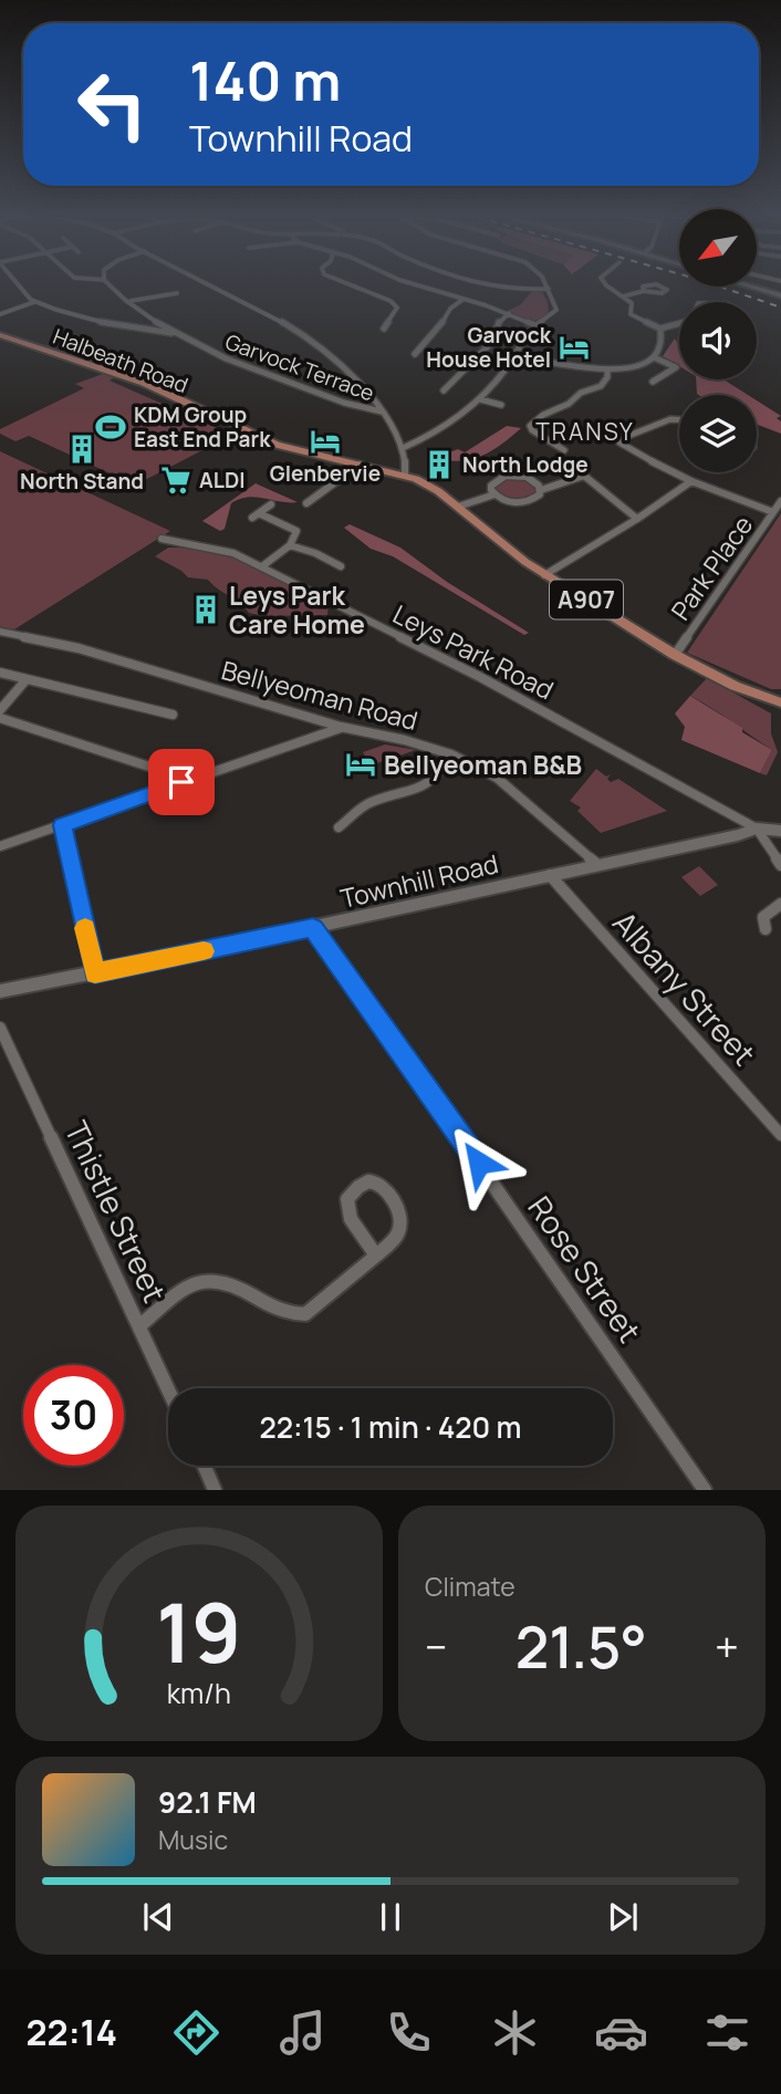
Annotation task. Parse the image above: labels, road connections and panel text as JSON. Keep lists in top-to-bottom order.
{
  "streets": {
    "main road": ["Halbeath Road", "A907"],
    "street": [
      "Garvock Terrace",
      "Park Place",
      "Leys Park Road",
      "Bellyeoman Road",
      "Townhill Road",
      "Albany Street",
      "Thistle Street",
      "Rose Street"
    ]
  },
  "crossings": [
    ["Halbeath Road", "A907"],
    ["Park Place", "A907"],
    ["Leys Park Road", "Townhill Road"],
    ["Bellyeoman Road", "Townhill Road"],
    ["Townhill Road", "Albany Street"],
    ["Townhill Road", "Rose Street"]
  ],
  "districts": ["TRANSY"],
  "places": {
    "hotel": ["Garvock House Hotel", "Glenbervie", "Bellyeoman B&B"],
    "sports": ["KDM Group East End Park"],
    "building": ["North Stand", "North Lodge", "Leys Park Care Home"],
    "supermarket": ["ALDI"]
  },
  "north": "bottom left",
  "page": {
    "turn": ["140 m", "Townhill Road"],
    "limit": "30",
    "trip": "22:15 · 1 min · 420 m",
    "tile": "Climate",
    "heat": ["−", "21.5°", "+"],
    "song": ["92.1 FM", "Music"],
    "tabs": "22:14",
    "gauge": ["19", "km/h"]
  }
}
